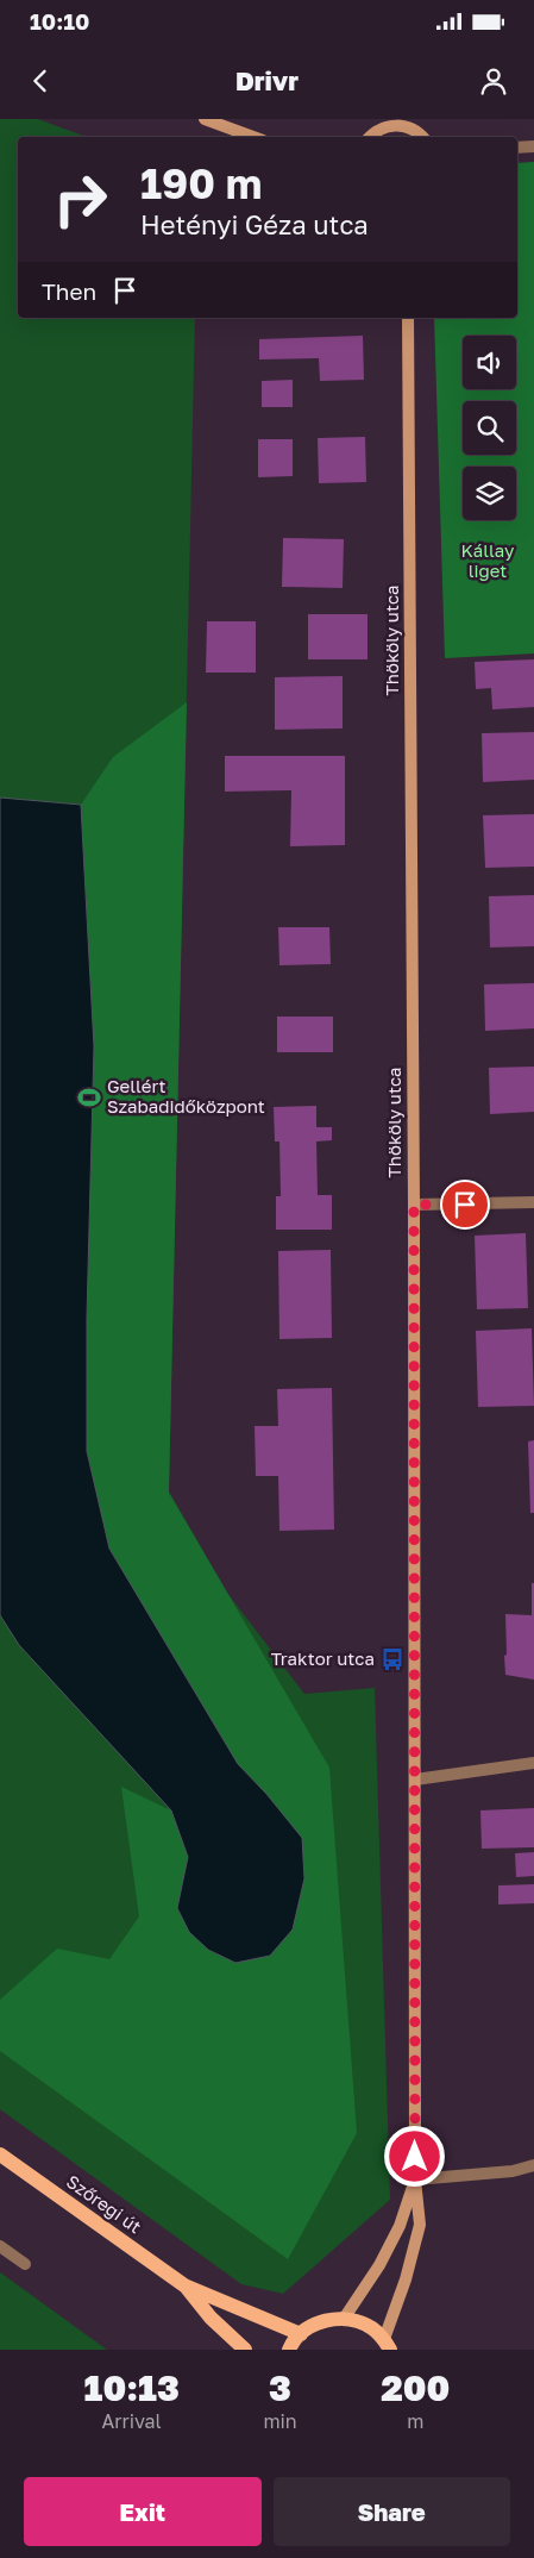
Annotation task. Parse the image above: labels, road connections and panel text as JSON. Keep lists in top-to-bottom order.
{
  "streets": {
    "main road": ["Szőregi út"],
    "street": ["Thököly utca"]
  },
  "parks": ["Kállay liget"],
  "places": {
    "sports": ["Gellért Szabadidőközpont"],
    "bus stop": ["Traktor utca"]
  },
  "page": {
    "status": "10:10",
    "header": "Drivr",
    "turn": ["190 m", "Hetényi Géza utca"],
    "then": "Then",
    "eta": [
      "10:13",
      "Arrival",
      "3",
      "min",
      "200",
      "m"
    ],
    "buttons": ["Exit", "Share"]
  }
}
